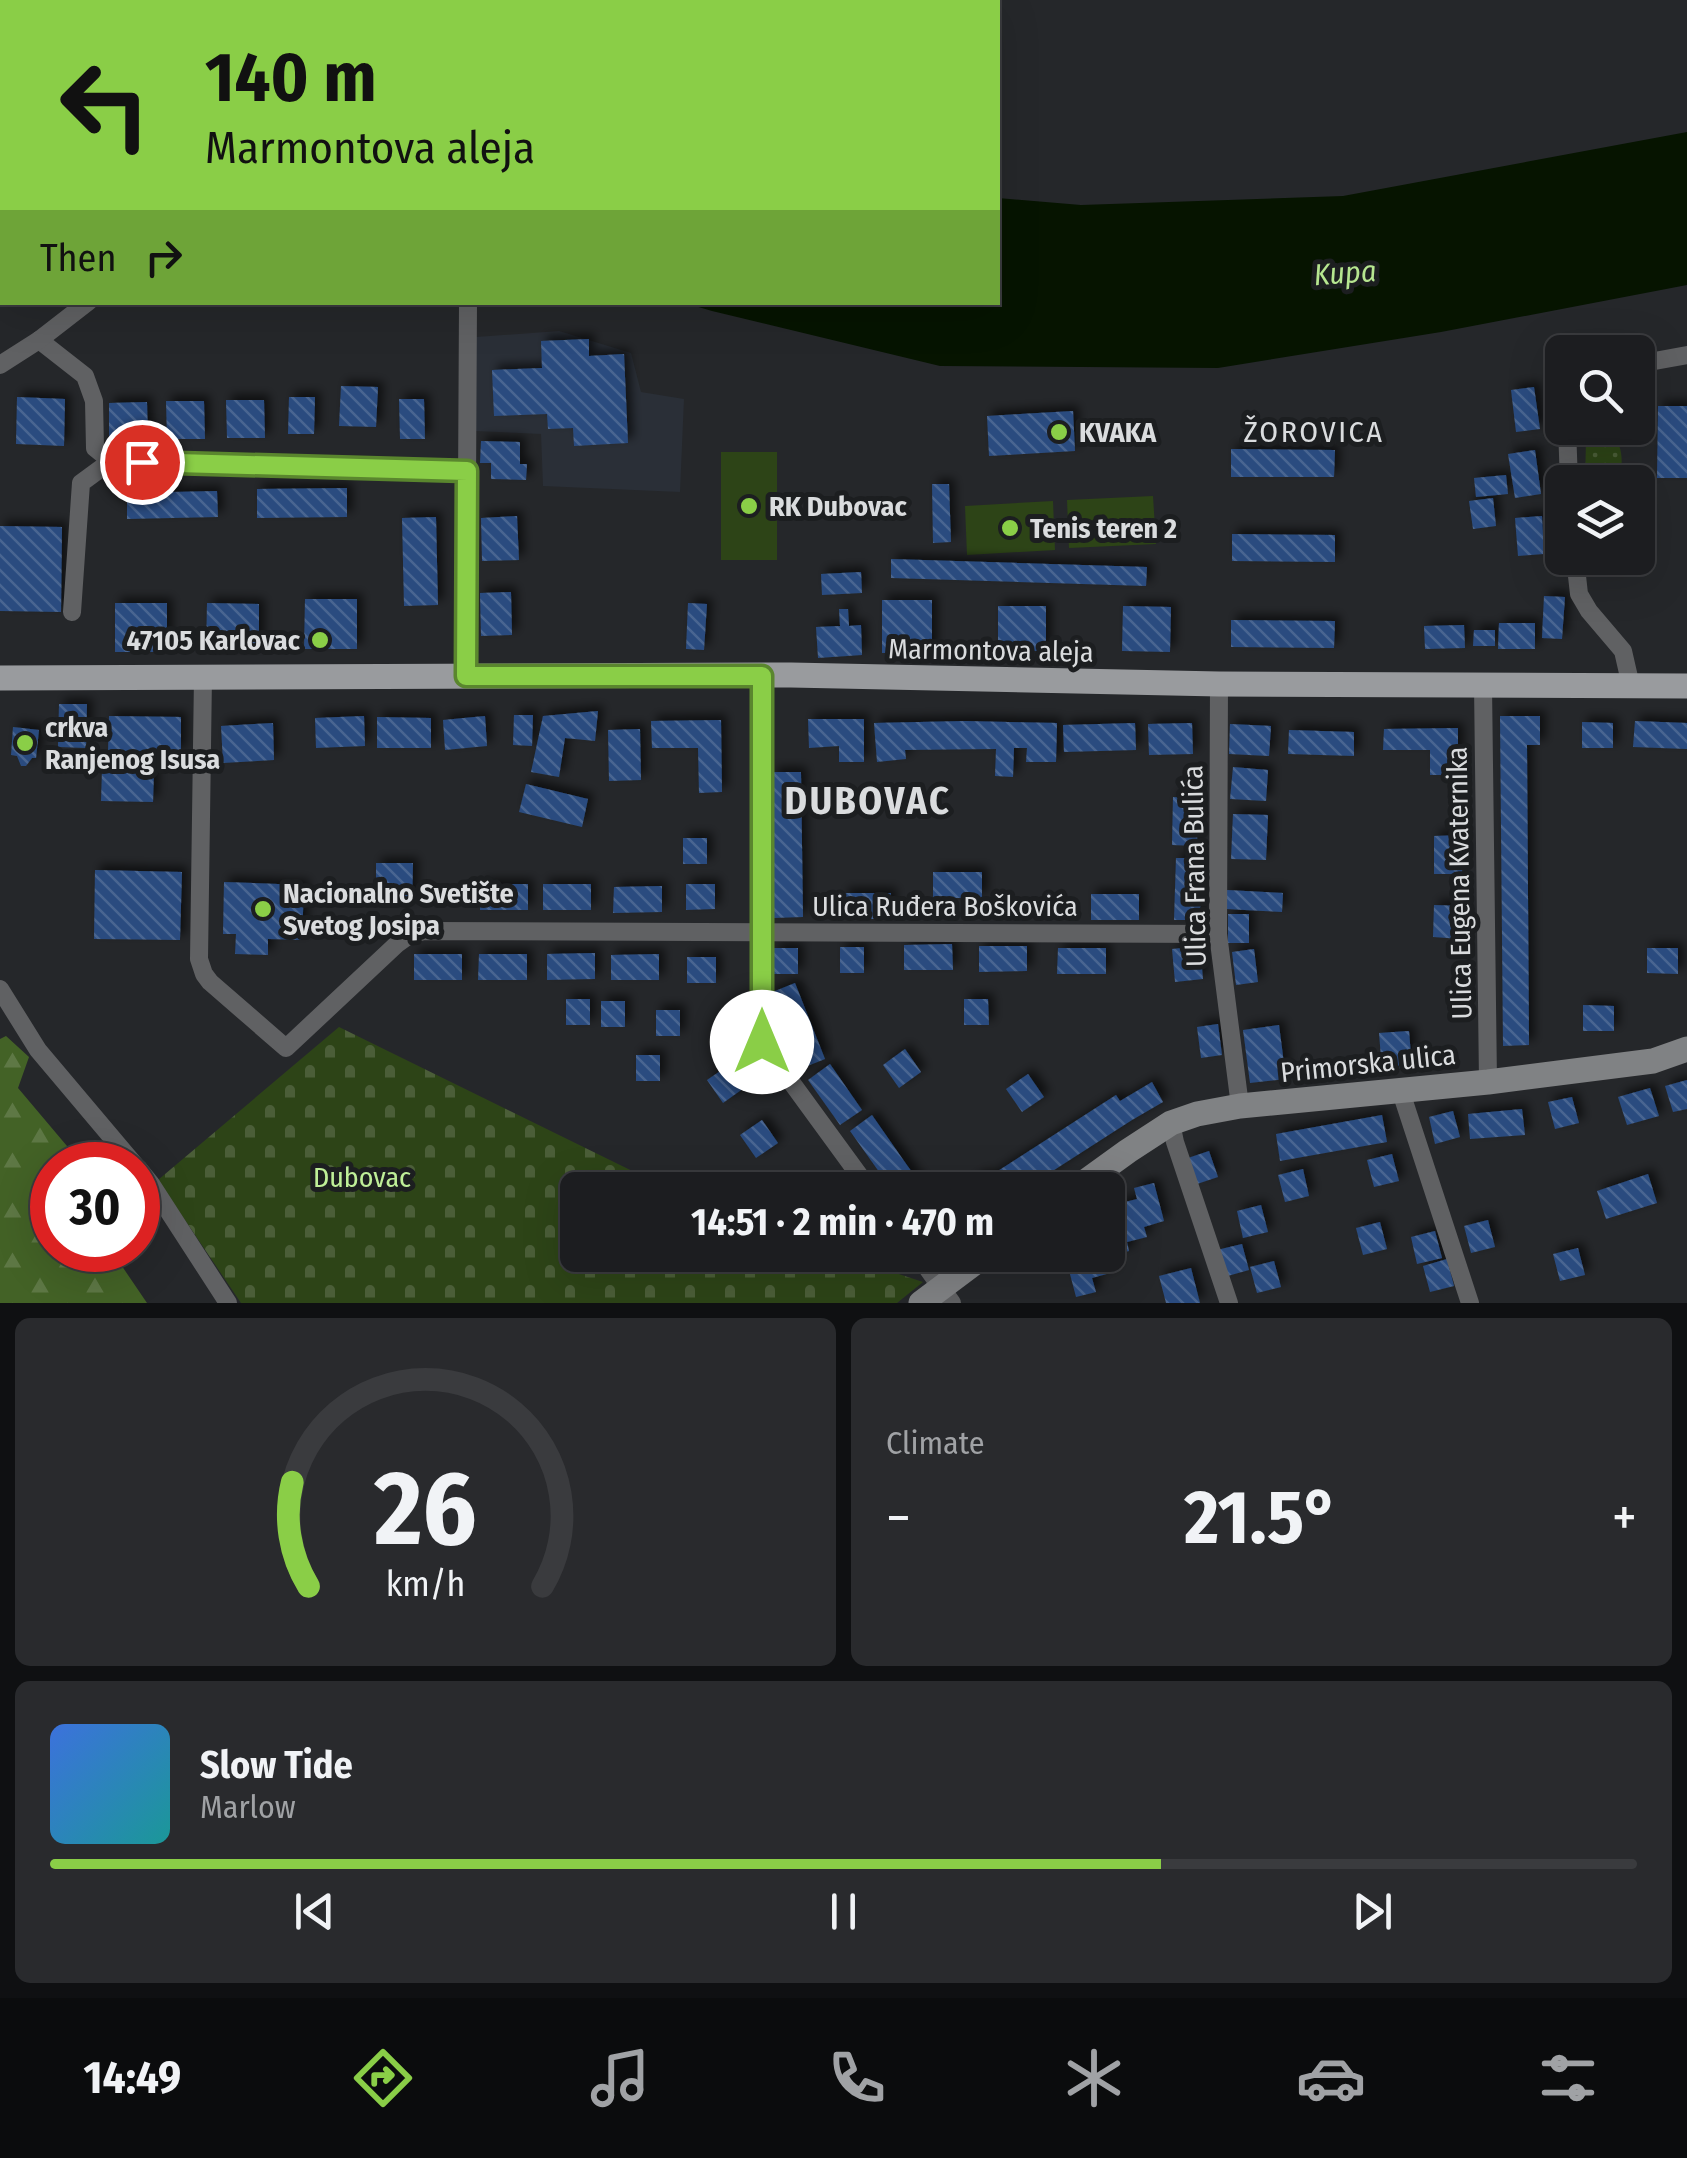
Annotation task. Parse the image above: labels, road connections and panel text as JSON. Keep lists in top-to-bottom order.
{
  "streets": {
    "main road": ["Marmontova aleja", "Primorska ulica"],
    "street": ["Ulica Frana Bulića", "Ulica Eugena Kvaternika", "Ulica Ruđera Boškovića"]
  },
  "crossings": [
    ["Marmontova aleja", "Ulica Frana Bulića"],
    ["Marmontova aleja", "Ulica Eugena Kvaternika"],
    ["Marmontova aleja", "Ulica Ruđera Boškovića"],
    ["Ulica Frana Bulića", "Ulica Ruđera Boškovića"],
    ["Ulica Frana Bulića", "Primorska ulica"],
    ["Ulica Eugena Kvaternika", "Primorska ulica"]
  ],
  "districts": ["ŽOROVICA", "DUBOVAC"],
  "water": ["Kupa"],
  "parks": ["Dubovac"],
  "places": [
    "KVAKA",
    "RK Dubovac",
    "Tenis teren 2",
    "47105 Karlovac",
    "crkva Ranjenog Isusa",
    "Nacionalno Svetište Svetog Josipa"
  ],
  "page": {
    "turn": ["140 m", "Marmontova aleja"],
    "then": "Then",
    "limit": "30",
    "trip": "14:51 · 2 min · 470 m",
    "tile": "Climate",
    "heat": ["−", "21.5°", "+"],
    "song": ["Slow Tide", "Marlow"],
    "tabs": "14:49",
    "gauge": ["26", "km/h"]
  }
}
